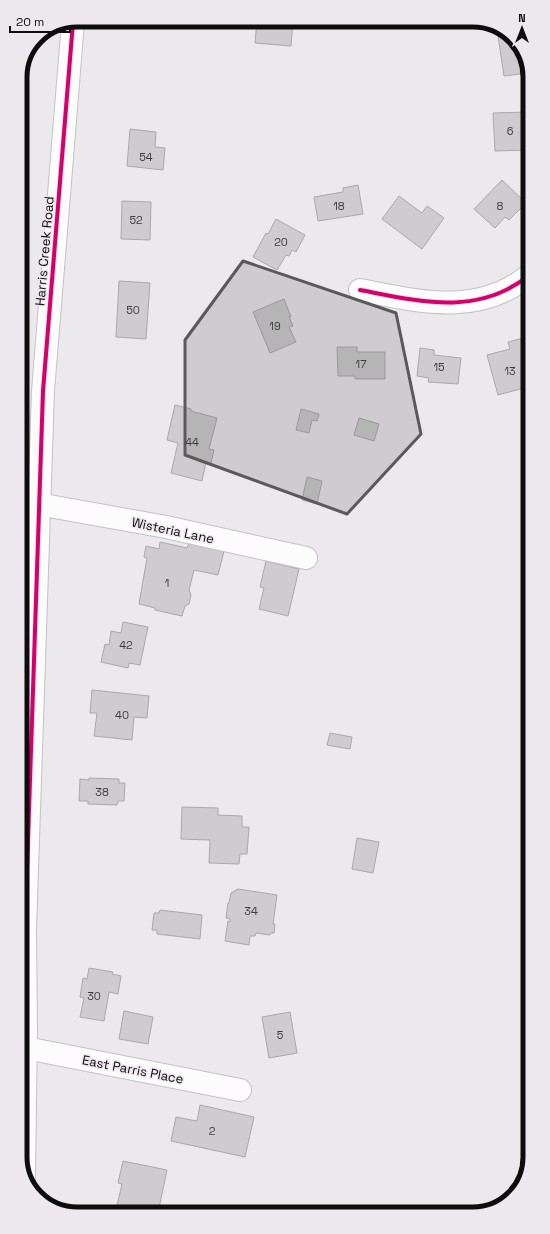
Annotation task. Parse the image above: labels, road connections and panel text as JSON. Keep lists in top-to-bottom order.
{
  "streets": {
    "street": ["Harris Creek Road", "Wisteria Lane", "East Parris Place"]
  },
  "crossings": [
    ["Harris Creek Road", "Wisteria Lane"]
  ],
  "house_numbers": [
    "6",
    "54",
    "18",
    "8",
    "52",
    "20",
    "50",
    "19",
    "17",
    "15",
    "13",
    "44",
    "1",
    "42",
    "40",
    "38",
    "34",
    "30",
    "5",
    "2"
  ],
  "scale_bar": "20 m",
  "north": "top"
}
